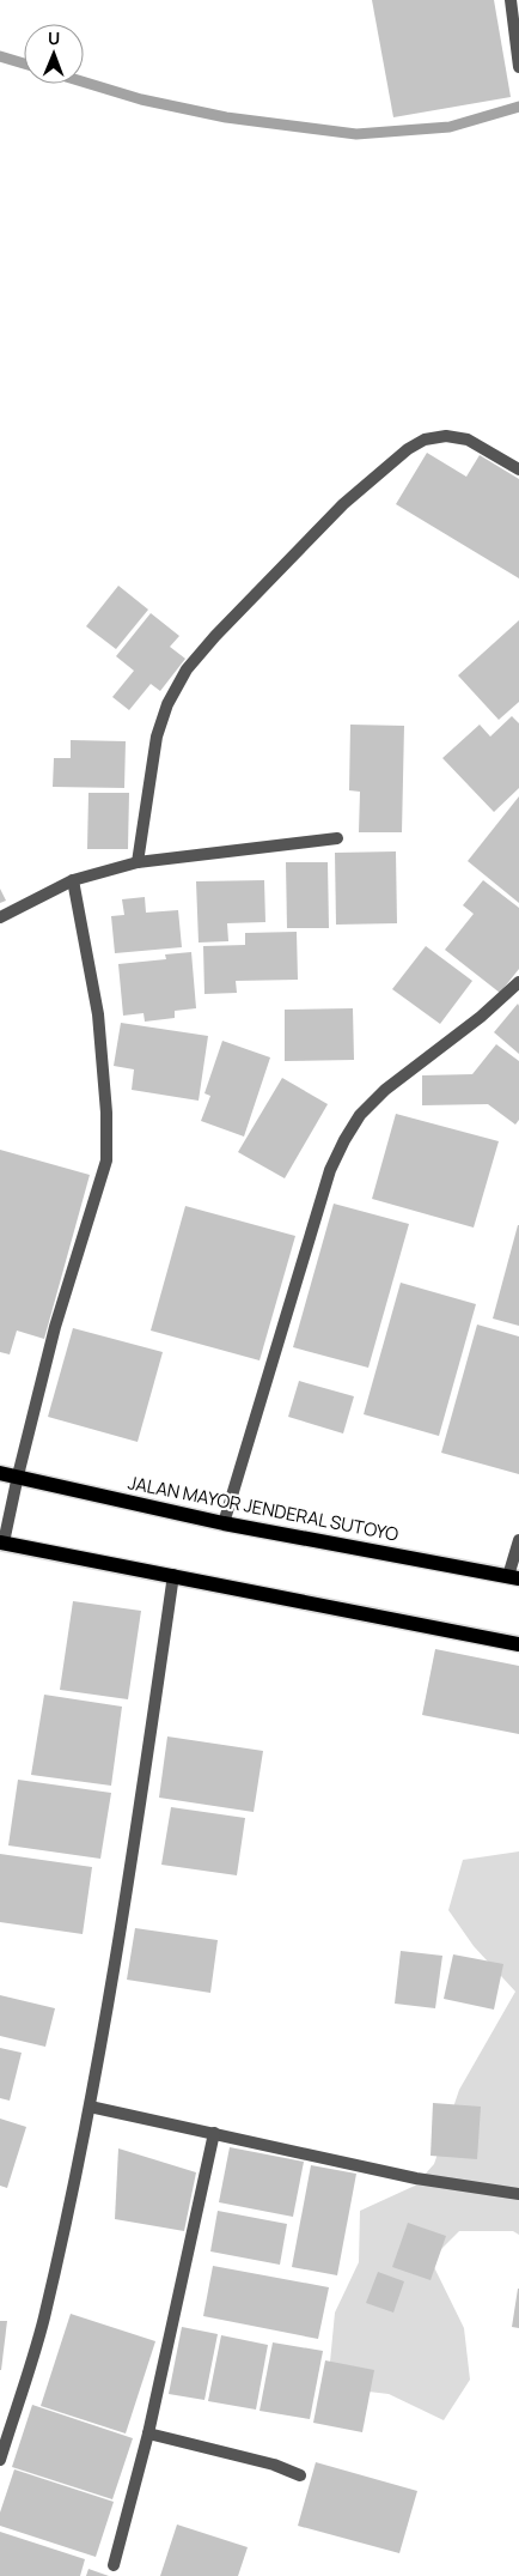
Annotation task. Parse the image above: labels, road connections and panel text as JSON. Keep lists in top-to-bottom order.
{
  "streets": {
    "main road": ["JALAN MAYOR JENDERAL SUTOYO"]
  },
  "north": "top"
}
